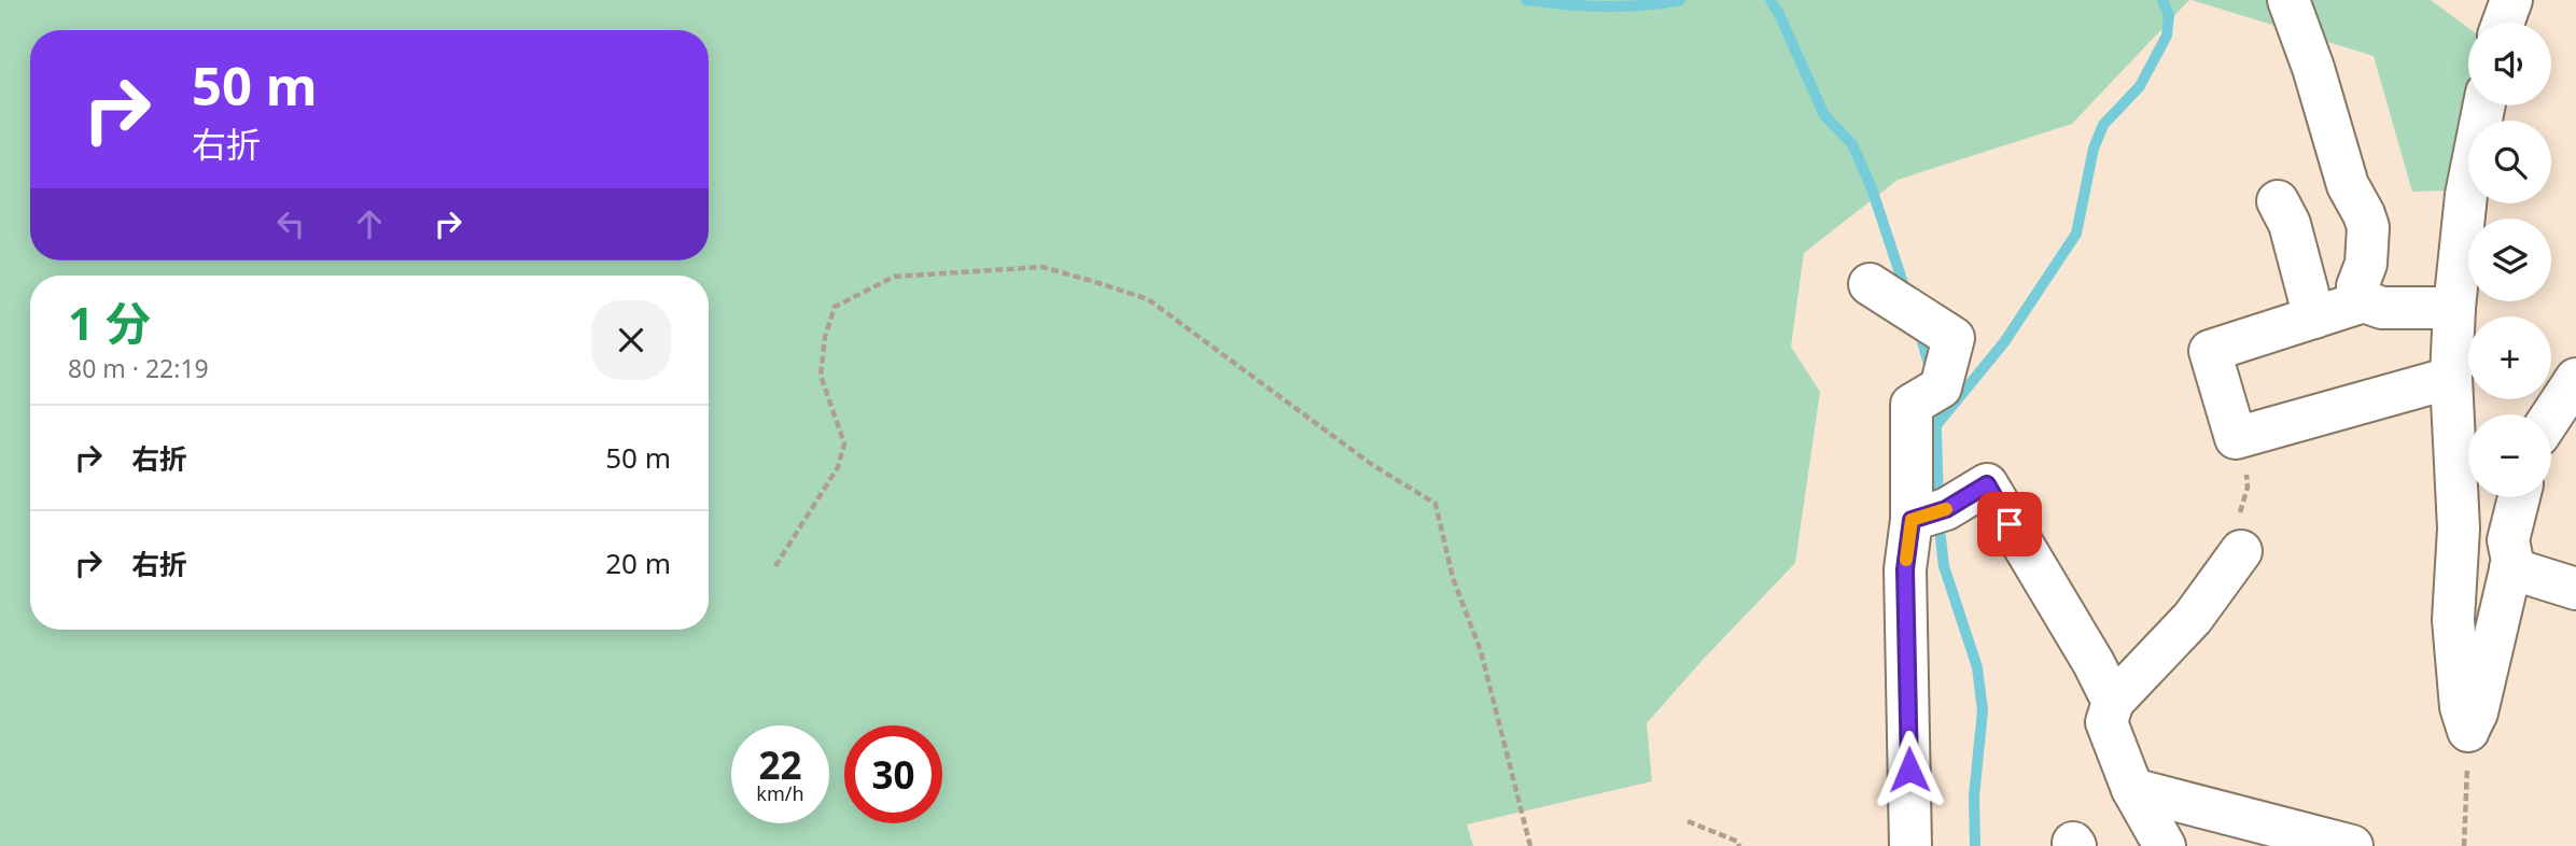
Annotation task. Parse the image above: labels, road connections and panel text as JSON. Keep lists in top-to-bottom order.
{
  "page": {
    "map_buttons": ["+", "−"],
    "turn": ["50 m", "右折"],
    "heading": ["1 分", "80 m · 22:19"],
    "list": [
      {
        "name": "右折",
        "value": "50 m"
      },
      {
        "name": "右折",
        "value": "20 m"
      }
    ],
    "speed": "22 km/h",
    "limit": "30"
  }
}
